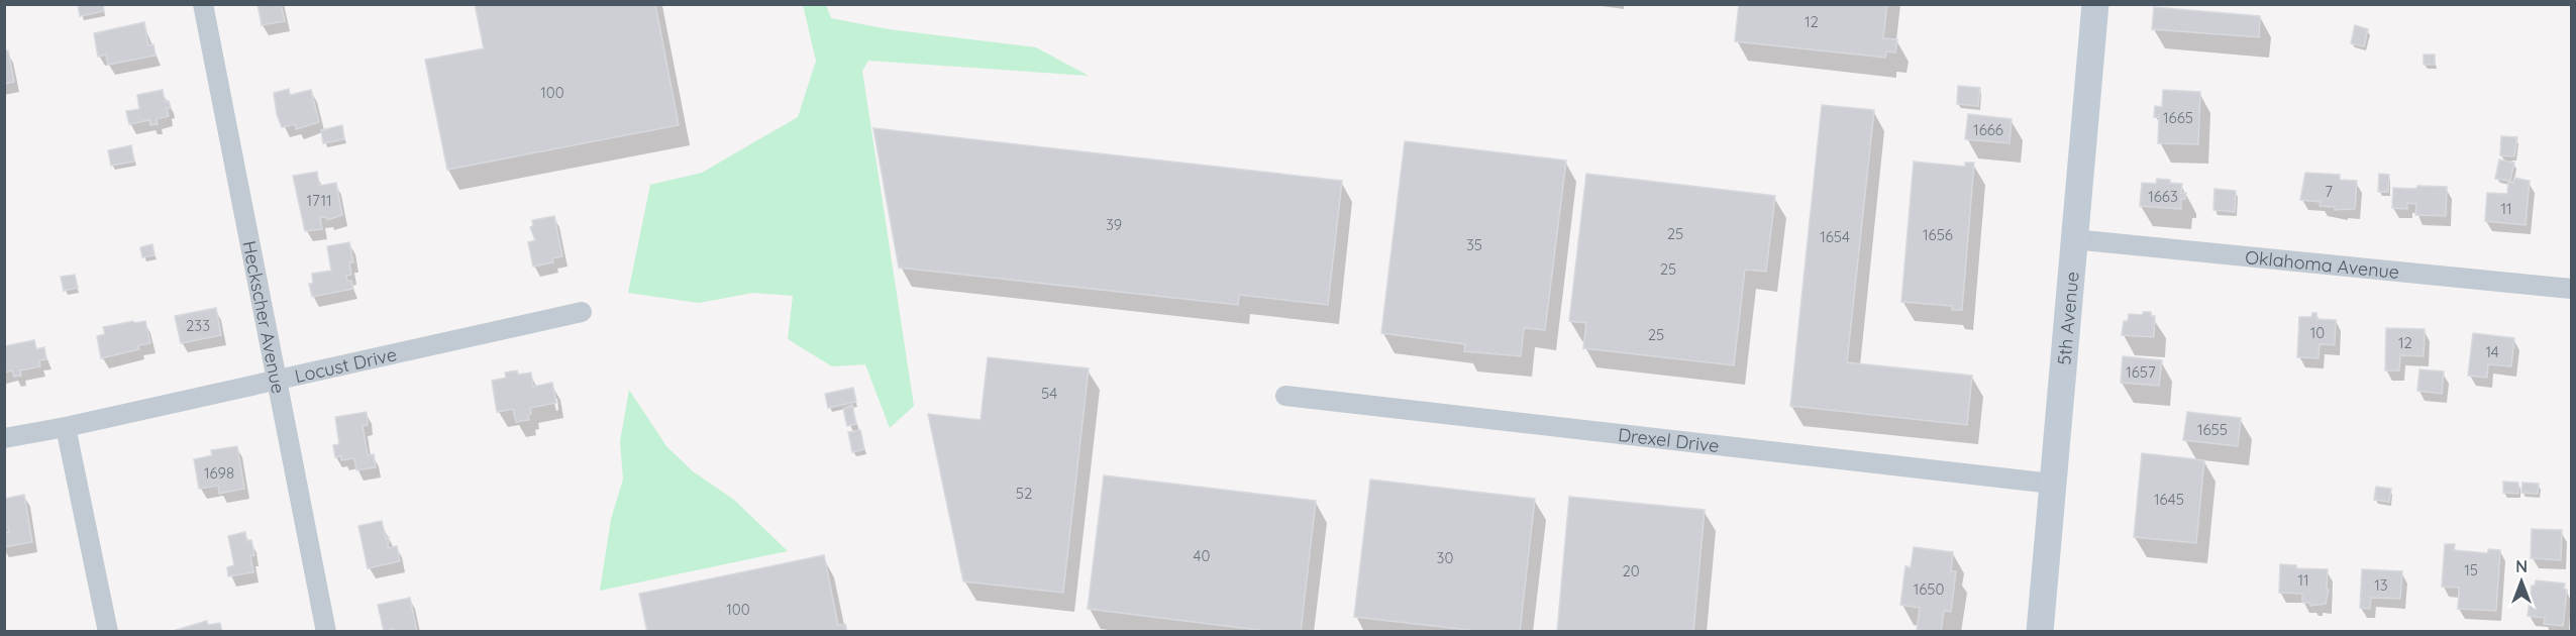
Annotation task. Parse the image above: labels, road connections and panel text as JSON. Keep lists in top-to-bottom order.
{
  "streets": {
    "main road": ["5th Avenue"],
    "street": [
      "Oklahoma Avenue",
      "Heckscher Avenue",
      "Locust Drive",
      "Drexel Drive"
    ]
  },
  "crossings": [
    ["Oklahoma Avenue", "5th Avenue"],
    ["Heckscher Avenue", "Locust Drive"],
    ["5th Avenue", "Drexel Drive"]
  ],
  "house_numbers": [
    "12",
    "100",
    "1665",
    "1666",
    "7",
    "1663",
    "1711",
    "11",
    "39",
    "25",
    "1656",
    "1654",
    "35",
    "25",
    "233",
    "10",
    "25",
    "12",
    "14",
    "1657",
    "54",
    "1655",
    "1698",
    "52",
    "1645",
    "40",
    "30",
    "15",
    "20",
    "11",
    "13",
    "1650",
    "100"
  ],
  "north": "top"
}
